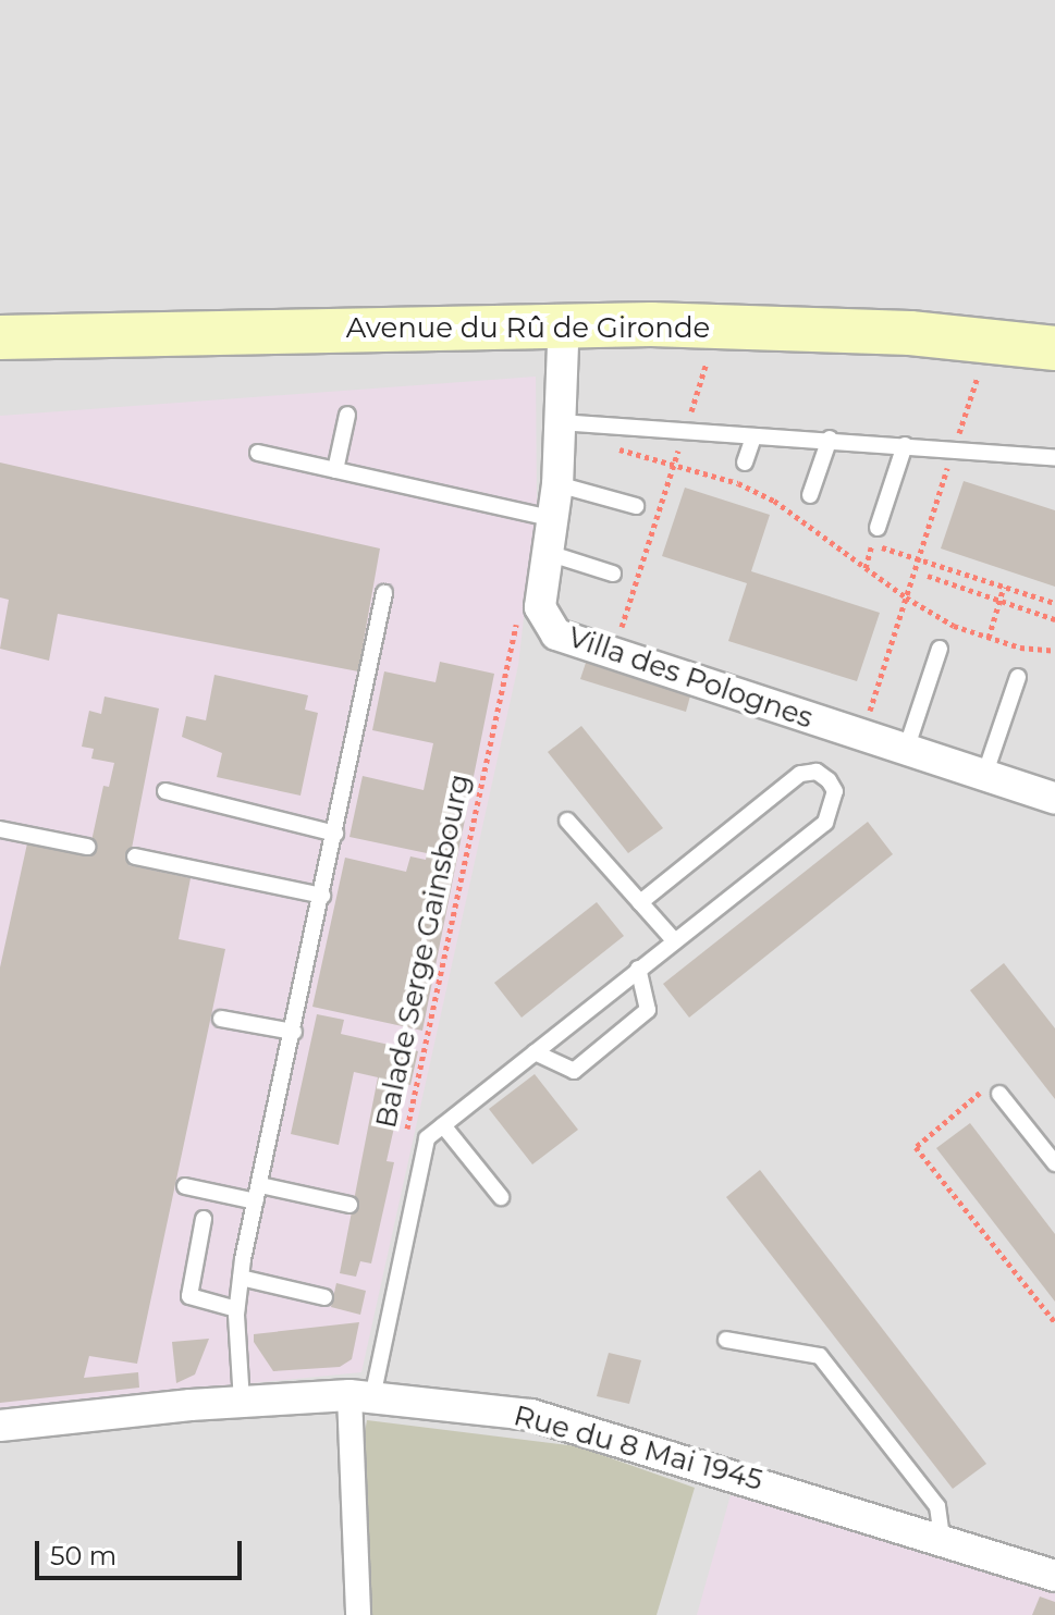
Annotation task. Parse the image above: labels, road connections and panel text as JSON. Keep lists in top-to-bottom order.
{
  "streets": {
    "main road": ["Avenue du Rû de Gironde"],
    "street": ["Villa des Polognes", "Rue du 8 Mai 1945"],
    "path": ["Balade Serge Gainsbourg"]
  },
  "crossings": [
    ["Avenue du Rû de Gironde", "Villa des Polognes"]
  ],
  "scale_bar": "50 m"
}
